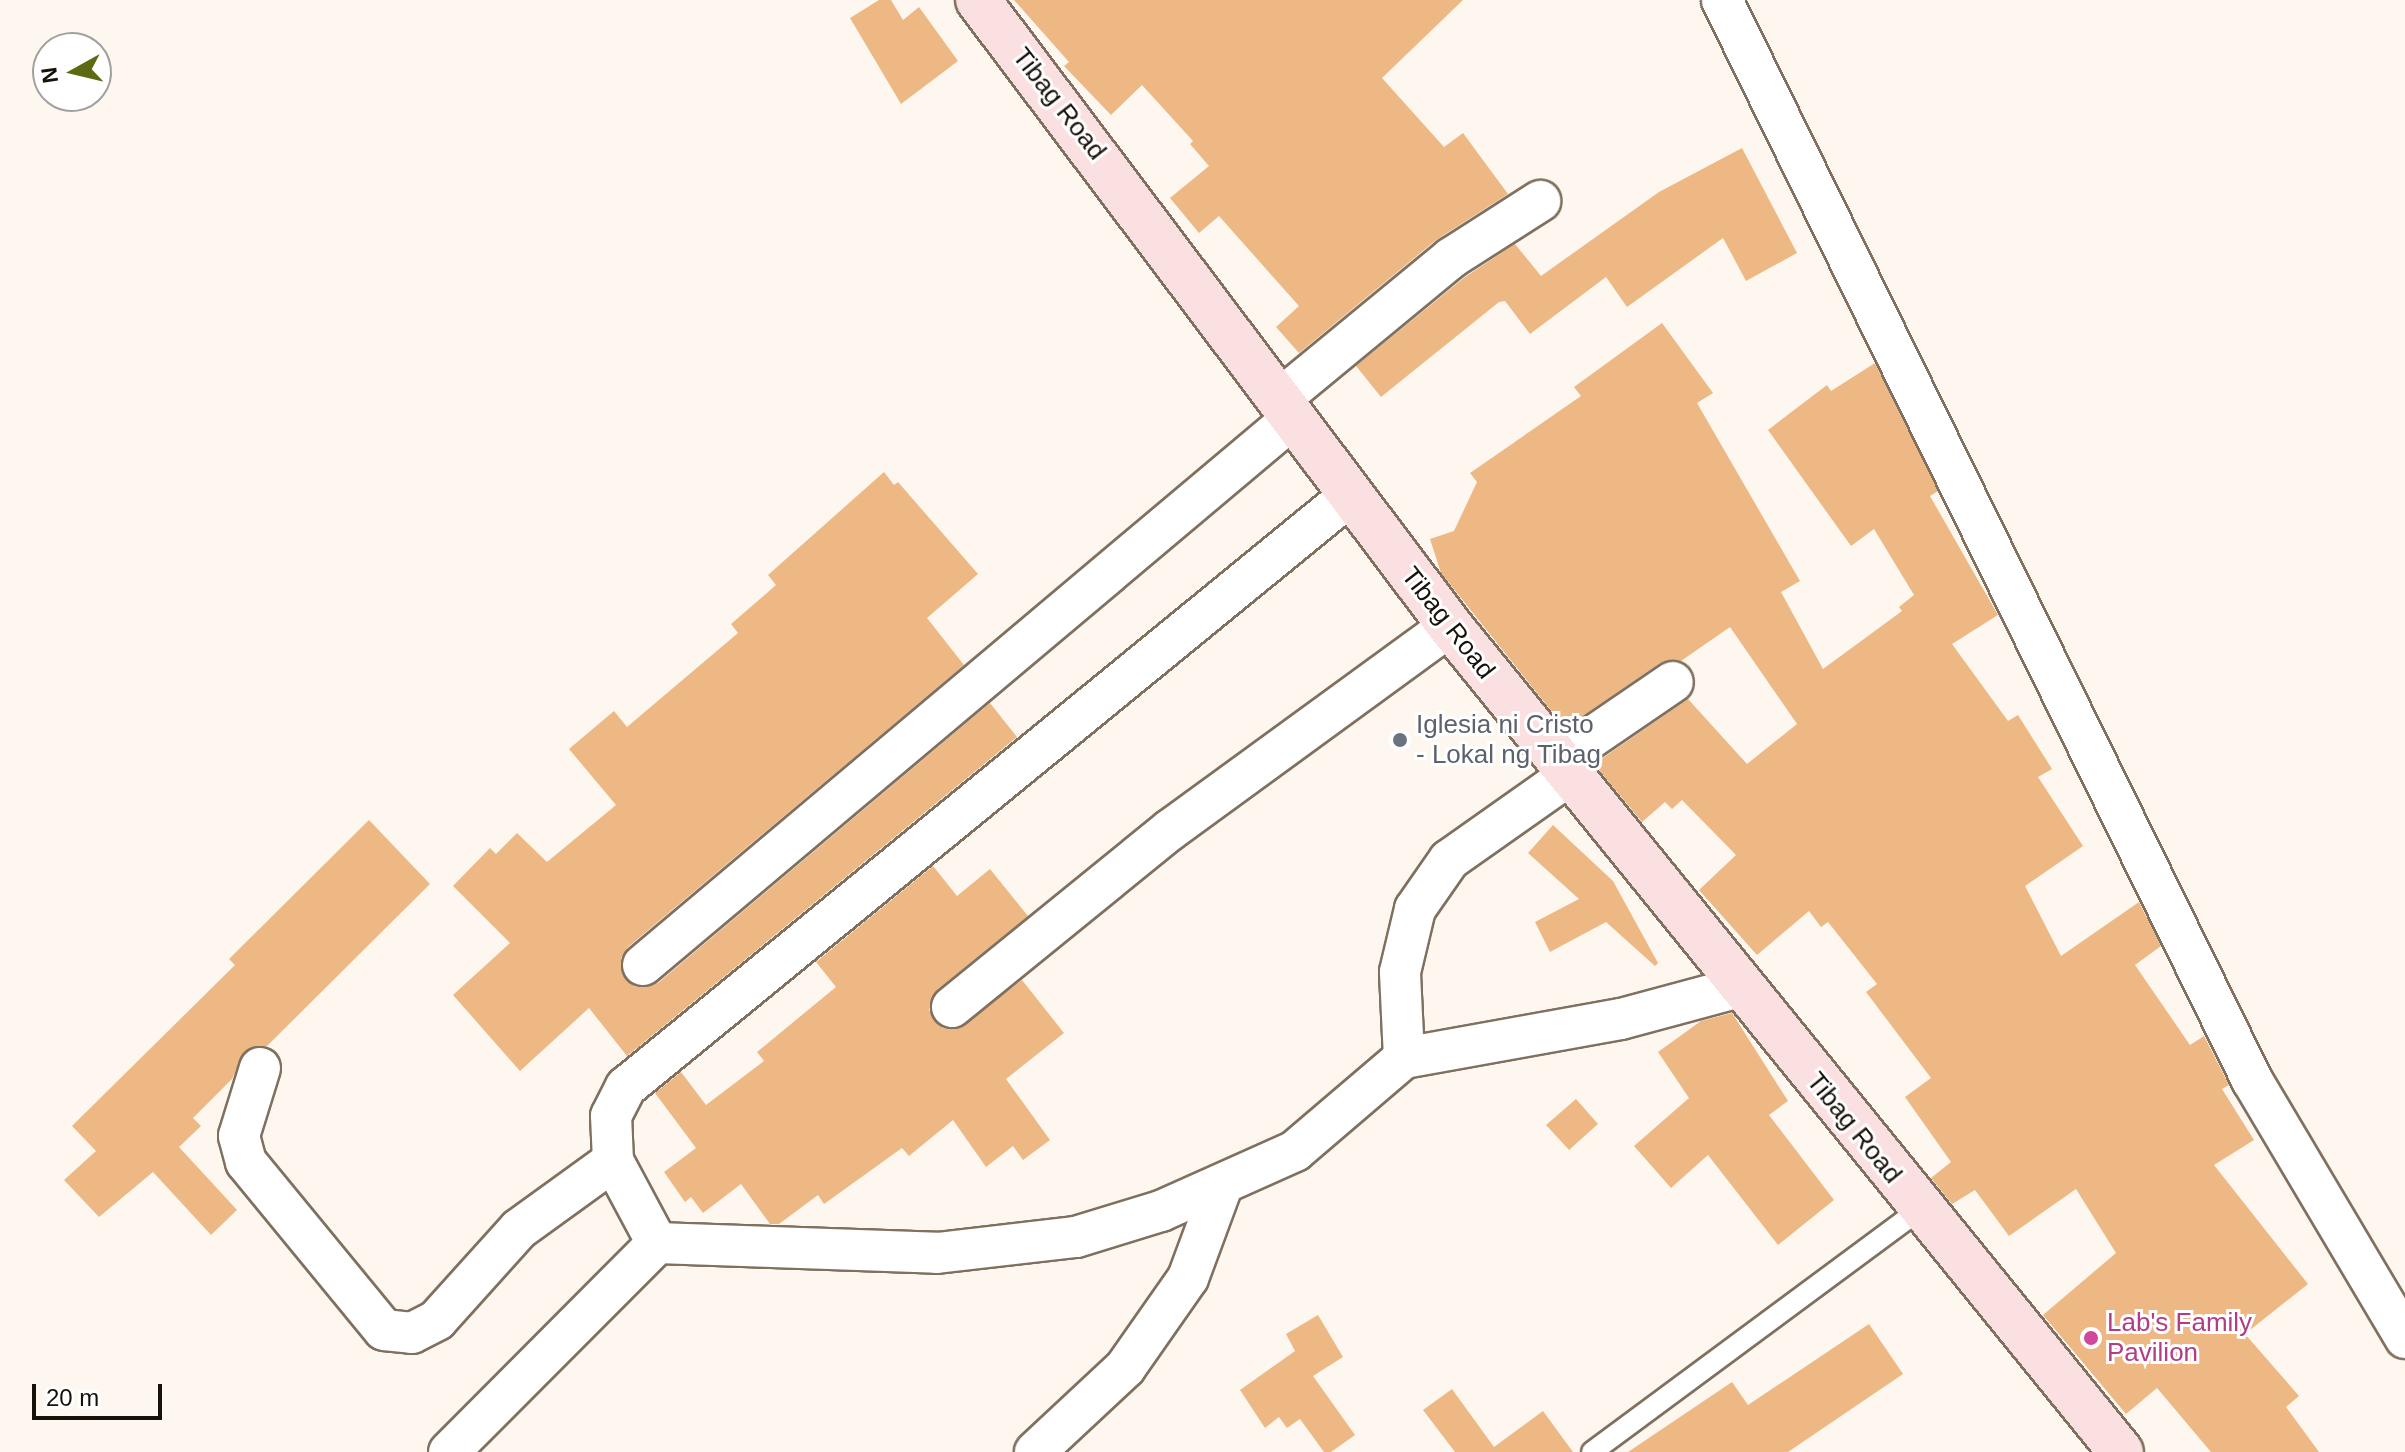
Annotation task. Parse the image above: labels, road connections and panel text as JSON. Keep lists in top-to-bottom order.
{
  "streets": {
    "street": ["Tibag Road"]
  },
  "places": ["Iglesia ni Cristo - Lokal ng Tibag", "Lab's Family Pavilion"],
  "scale_bar": "20 m",
  "north": "left"
}
